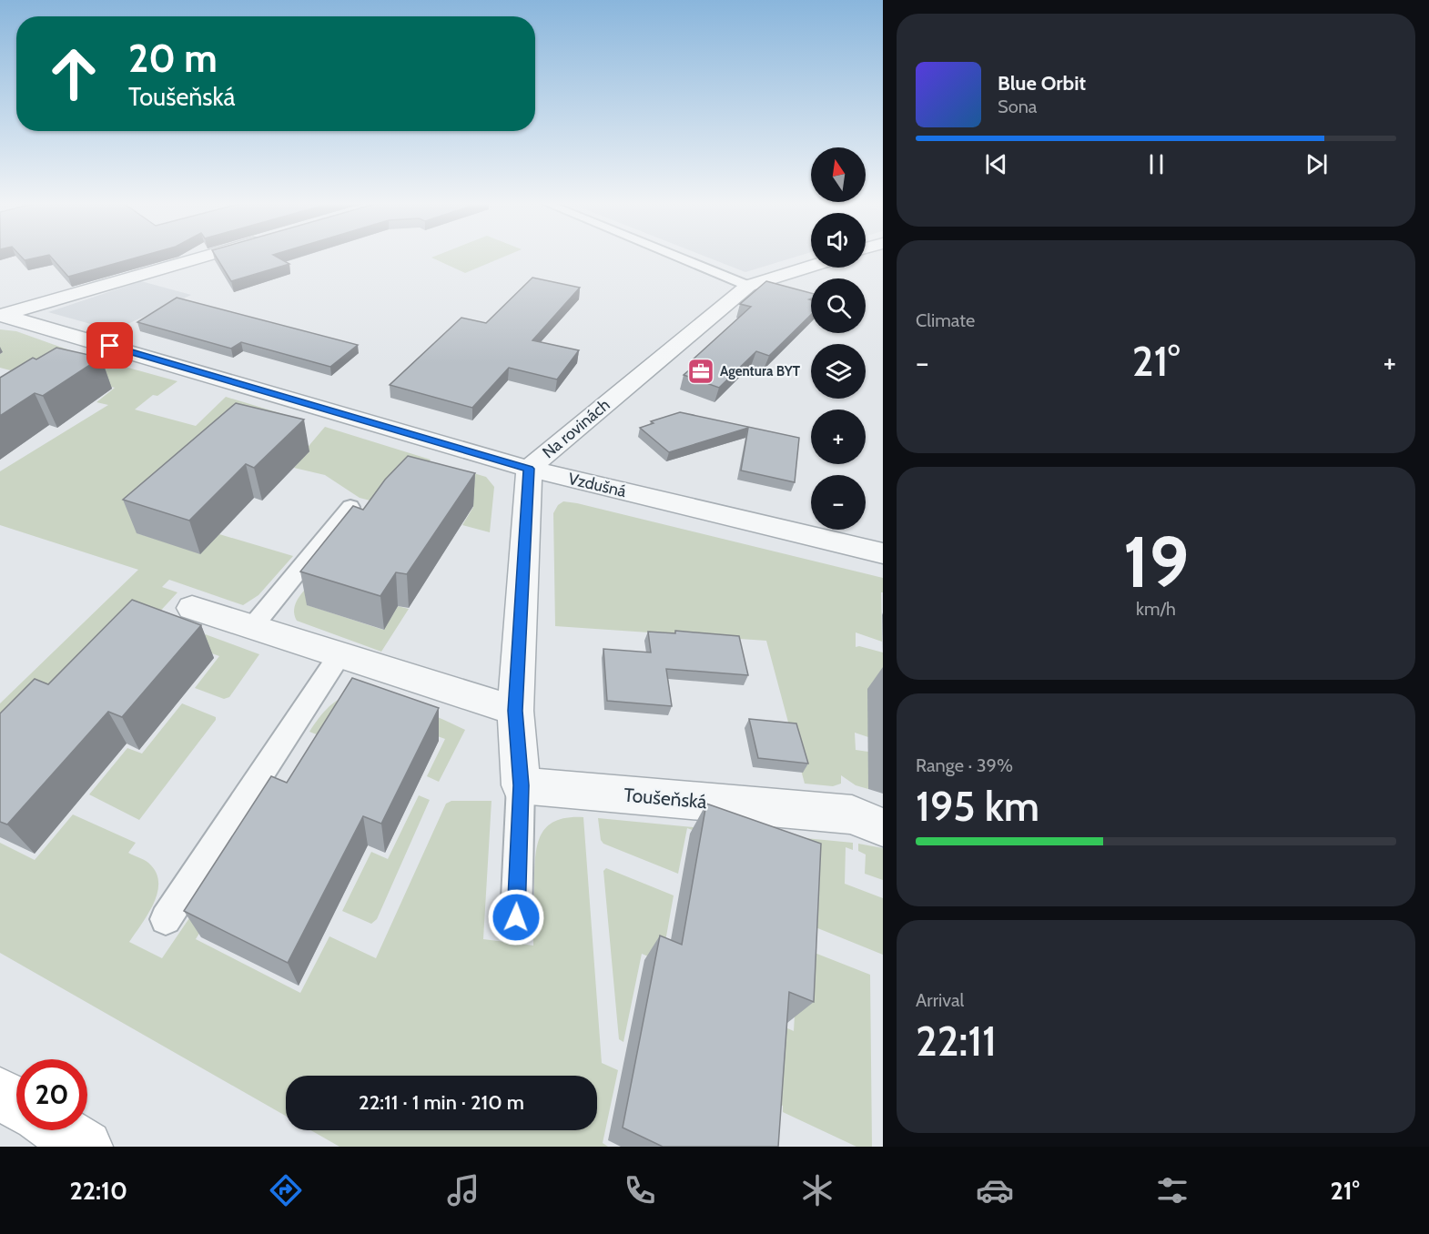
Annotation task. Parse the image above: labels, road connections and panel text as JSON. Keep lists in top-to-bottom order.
{
  "streets": {
    "street": ["Na rovinách", "Vzdušná", "Toušeňská"]
  },
  "crossings": [
    ["Na rovinách", "Vzdušná"]
  ],
  "places": {
    "office": ["Agentura BYT"]
  },
  "north": "top",
  "page": {
    "turn": ["20 m", "Toušeňská"],
    "song": ["Blue Orbit", "Sona"],
    "map_buttons": ["+", "−"],
    "tile": [
      "Climate",
      ["19", "km/h"],
      ["Range · 39%", "195 km"],
      ["Arrival", "22:11"]
    ],
    "heat": ["−", "21°", "+"],
    "limit": "20",
    "trip": "22:11 · 1 min · 210 m",
    "tabs": ["22:10", "21°"]
  }
}
